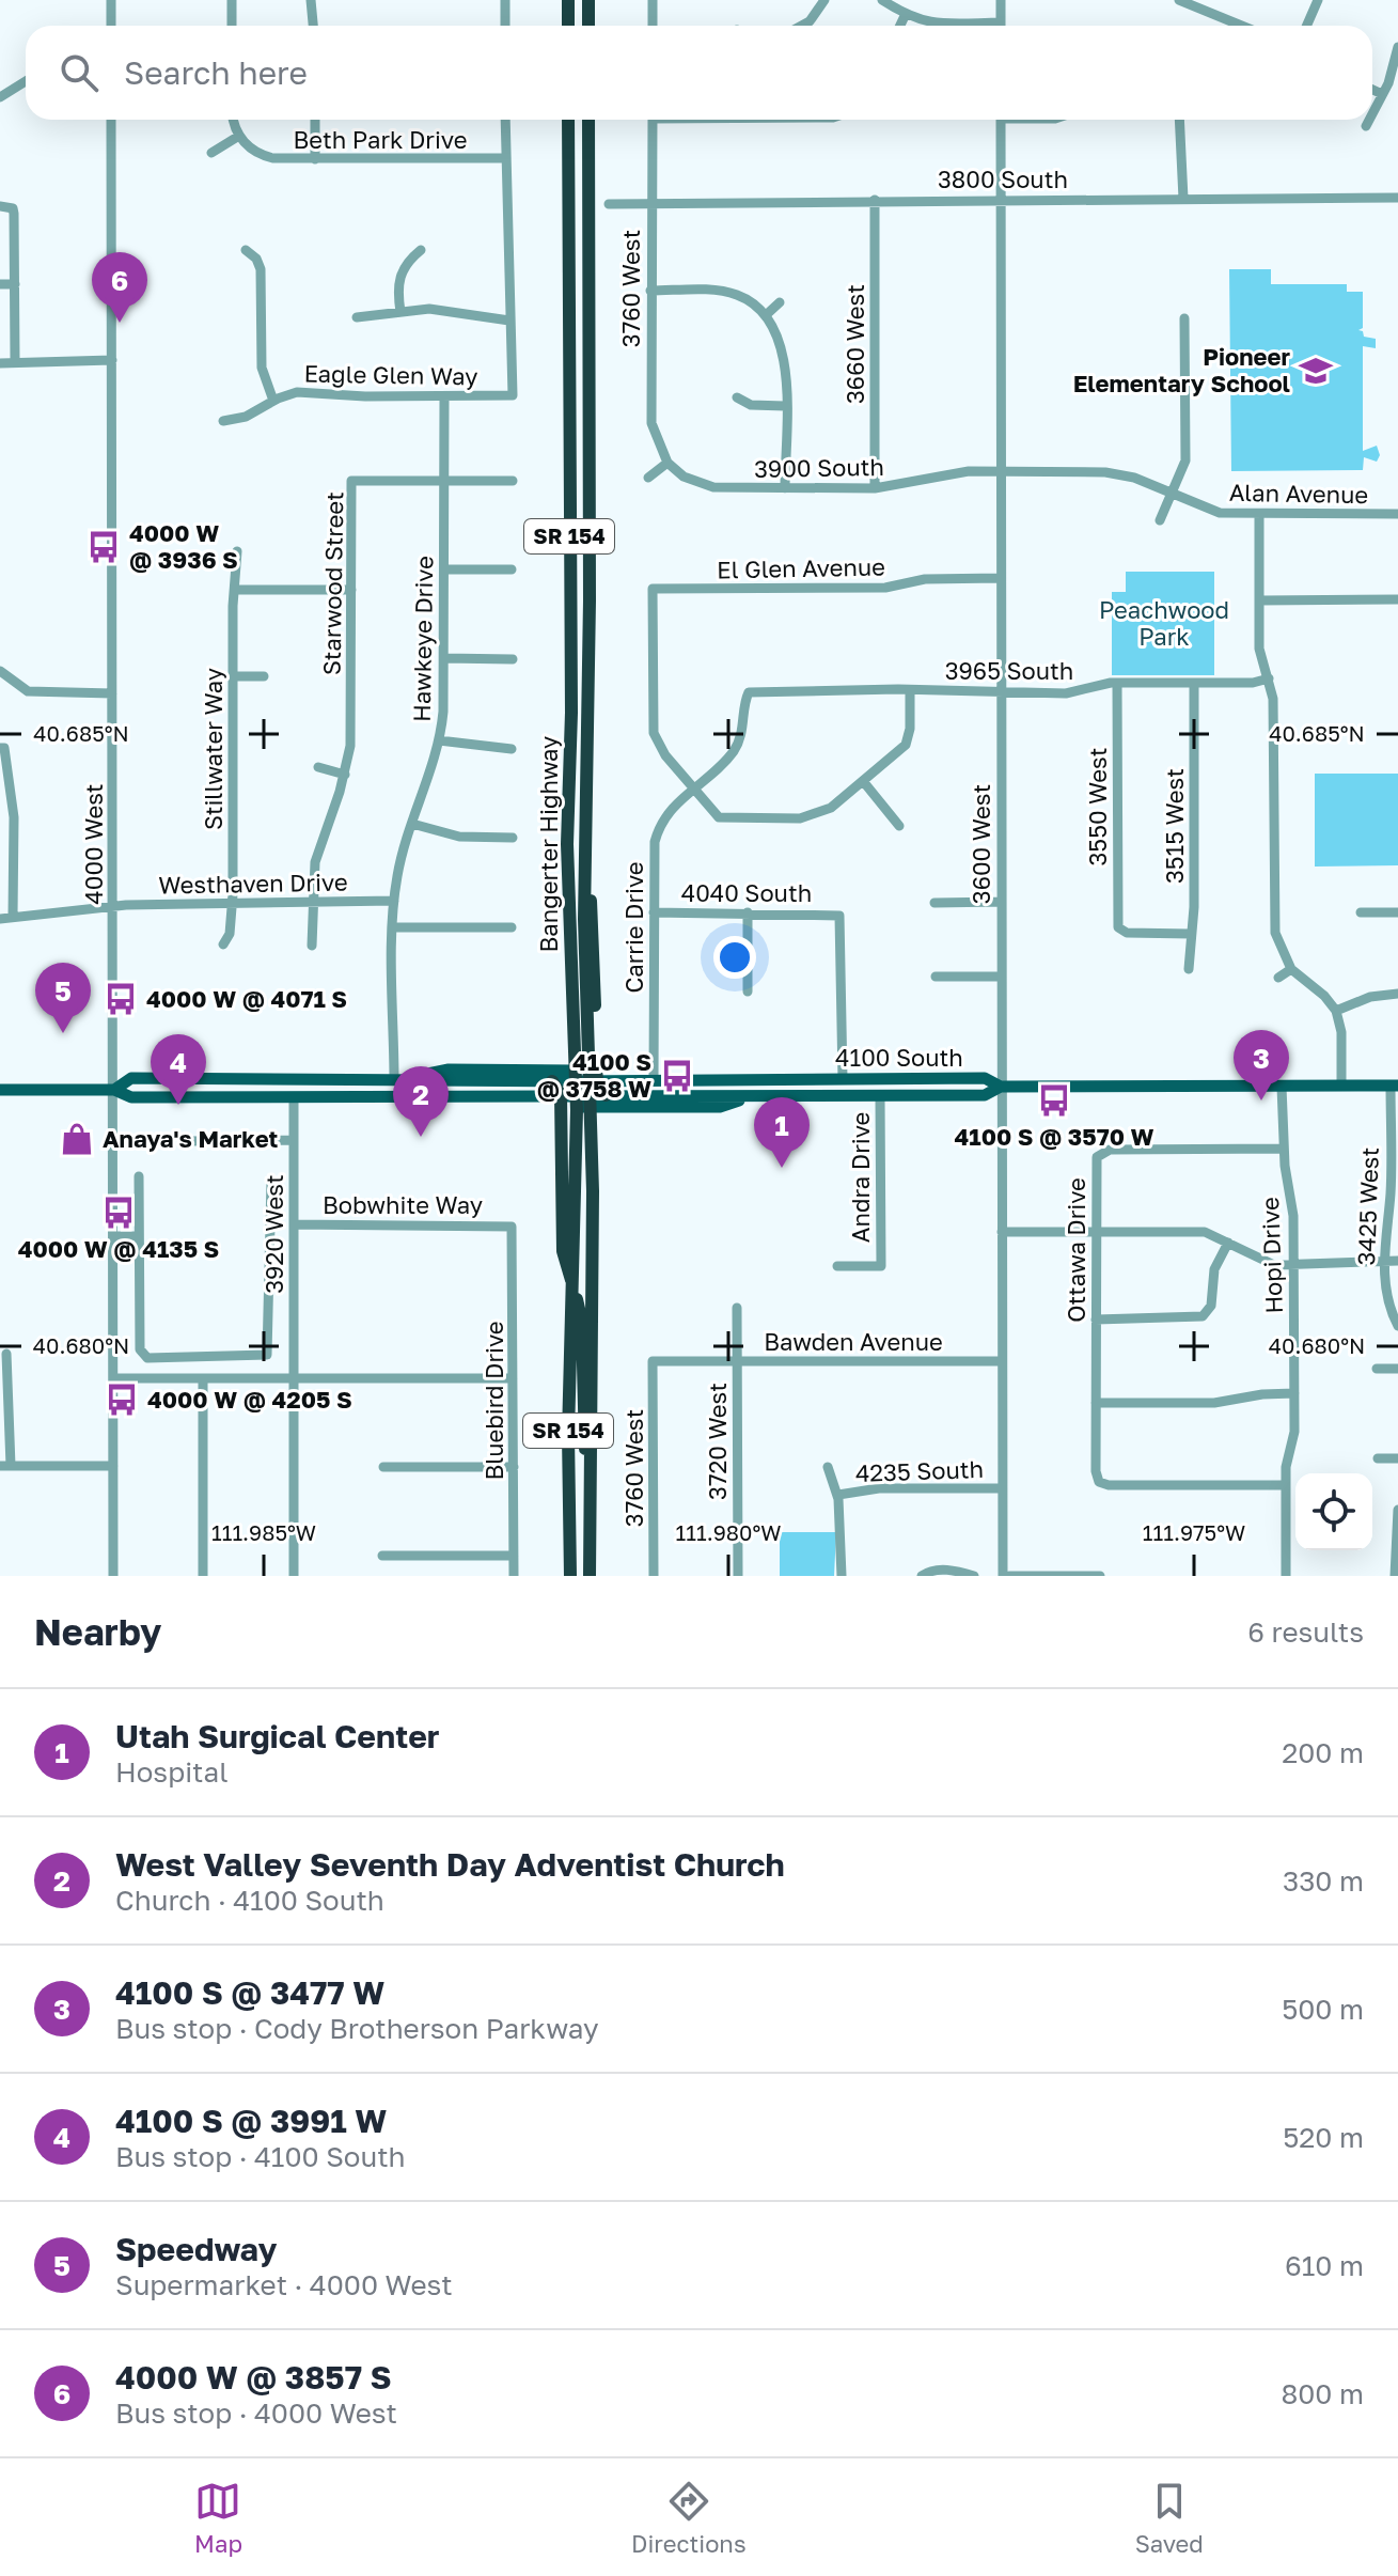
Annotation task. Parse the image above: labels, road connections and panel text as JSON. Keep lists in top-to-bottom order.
{
  "streets": {
    "highway": ["SR 154", "Bangerter Highway"],
    "main road": ["4100 South"],
    "street": [
      "Beth Park Drive",
      "3800 South",
      "3760 West",
      "3660 West",
      "Eagle Glen Way",
      "3900 South",
      "Alan Avenue",
      "El Glen Avenue",
      "Starwood Street",
      "Hawkeye Drive",
      "3965 South",
      "Stillwater Way",
      "3550 West",
      "3515 West",
      "4000 West",
      "3600 West",
      "Westhaven Drive",
      "4040 South",
      "Carrie Drive",
      "Andra Drive",
      "Bobwhite Way",
      "3425 West",
      "3920 West",
      "Ottawa Drive",
      "Hopi Drive",
      "Bawden Avenue",
      "Bluebird Drive",
      "3720 West",
      "4235 South"
    ]
  },
  "crossings": [
    ["3800 South", "3760 West"],
    ["3800 South", "3660 West"],
    ["3800 South", "3600 West"],
    ["3760 West", "3900 South"],
    ["3760 West", "Bawden Avenue"],
    ["3660 West", "3900 South"],
    ["Eagle Glen Way", "Hawkeye Drive"],
    ["3900 South", "Alan Avenue"],
    ["3900 South", "3600 West"],
    ["Alan Avenue", "3600 West"],
    ["El Glen Avenue", "3600 West"],
    ["El Glen Avenue", "Carrie Drive"],
    ["Starwood Street", "Hawkeye Drive"],
    ["Starwood Street", "Westhaven Drive"],
    ["Hawkeye Drive", "Westhaven Drive"],
    ["Hawkeye Drive", "4100 South"],
    ["3965 South", "3550 West"],
    ["3965 South", "3515 West"],
    ["3965 South", "3600 West"],
    ["3965 South", "Carrie Drive"],
    ["Stillwater Way", "Westhaven Drive"],
    ["3550 West", "3515 West"],
    ["4000 West", "Westhaven Drive"],
    ["4000 West", "4100 South"],
    ["Bangerter Highway", "4100 South"],
    ["3600 West", "4100 South"],
    ["3600 West", "Bawden Avenue"],
    ["3600 West", "4235 South"],
    ["4040 South", "Carrie Drive"],
    ["4040 South", "4100 South"],
    ["Carrie Drive", "4100 South"],
    ["4100 South", "Andra Drive"],
    ["4100 South", "3920 West"],
    ["Bobwhite Way", "3920 West"],
    ["Bobwhite Way", "Bluebird Drive"],
    ["Ottawa Drive", "Hopi Drive"],
    ["Bawden Avenue", "3720 West"]
  ],
  "parks": ["Peachwood Park"],
  "places": {
    "school or university": ["Pioneer Elementary School"],
    "bus stop": [
      "4000 W @ 3936 S",
      "4000 W @ 4071 S",
      "4100 S @ 3758 W",
      "4100 S @ 3570 W",
      "4000 W @ 4135 S",
      "4000 W @ 4205 S"
    ],
    "shop": ["Anaya's Market"]
  },
  "page": {
    "search": "Search here",
    "pins": [
      "6",
      "5",
      "3",
      "4",
      "2",
      "1"
    ],
    "heading": ["Nearby", "6 results"],
    "list": [
      {
        "mark": "1",
        "name": "Utah Surgical Center",
        "note": "Hospital",
        "value": "200 m"
      },
      {
        "mark": "2",
        "name": "West Valley Seventh Day Adventist Church",
        "note": "Church · 4100 South",
        "value": "330 m"
      },
      {
        "mark": "3",
        "name": "4100 S @ 3477 W",
        "note": "Bus stop · Cody Brotherson Parkway",
        "value": "500 m"
      },
      {
        "mark": "4",
        "name": "4100 S @ 3991 W",
        "note": "Bus stop · 4100 South",
        "value": "520 m"
      },
      {
        "mark": "5",
        "name": "Speedway",
        "note": "Supermarket · 4000 West",
        "value": "610 m"
      },
      {
        "mark": "6",
        "name": "4000 W @ 3857 S",
        "note": "Bus stop · 4000 West",
        "value": "800 m"
      }
    ],
    "nav": ["Map", "Directions", "Saved"]
  },
  "coordinates": [
    "40.685°N",
    "40.680°N",
    "111.985°W",
    "111.980°W",
    "111.975°W"
  ]
}
